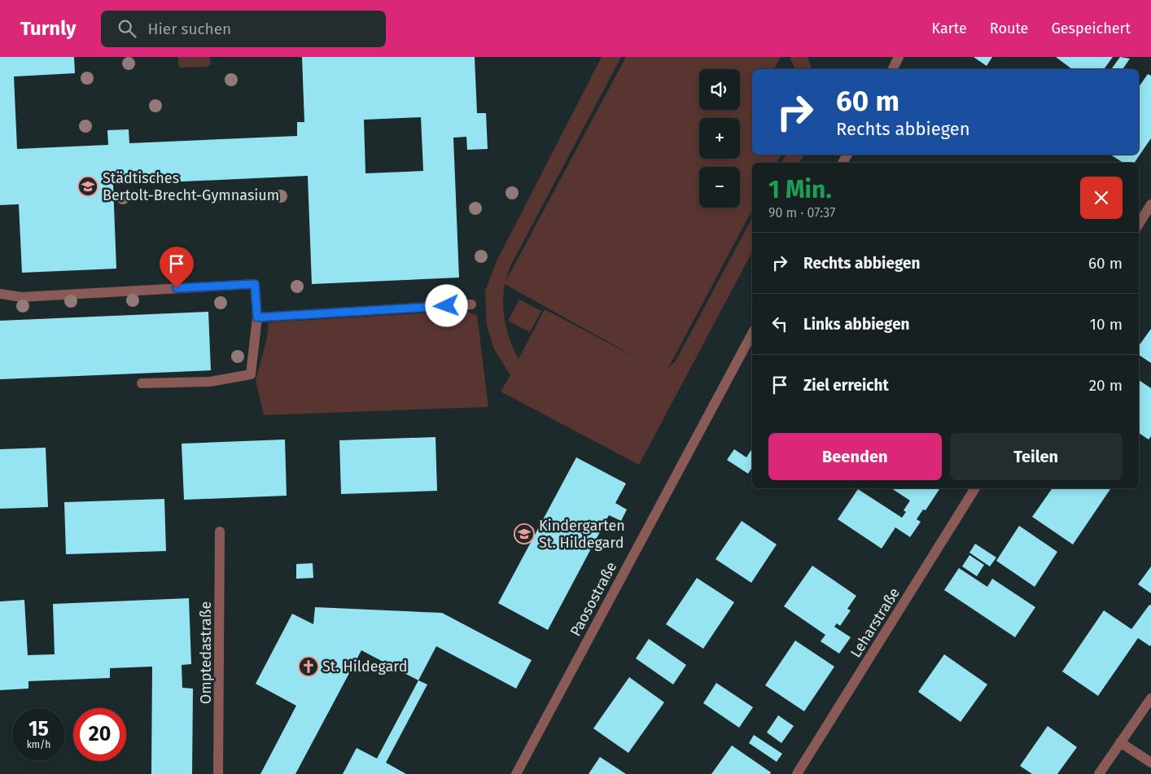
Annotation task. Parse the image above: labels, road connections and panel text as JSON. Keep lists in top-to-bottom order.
{
  "streets": {
    "street": ["Paosostraße", "Leharstraße", "Omptedastraße"]
  },
  "places": {
    "school or university": ["Städtisches Bertolt-Brecht-Gymnasium", "Kindergarten St. Hildegard"],
    "church": ["St. Hildegard"]
  },
  "page": {
    "header": "Turnly",
    "search": "Hier suchen",
    "nav": ["Karte", "Route", "Gespeichert"],
    "map_buttons": ["+", "−"],
    "turn": ["60 m", "Rechts abbiegen"],
    "heading": ["1 Min.", "90 m · 07:37"],
    "list": [
      {
        "name": "Rechts abbiegen",
        "value": "60 m"
      },
      {
        "name": "Links abbiegen",
        "value": "10 m"
      },
      {
        "name": "Ziel erreicht",
        "value": "20 m"
      }
    ],
    "buttons": ["Beenden", "Teilen"],
    "speed": "15 km/h",
    "limit": "20"
  }
}
